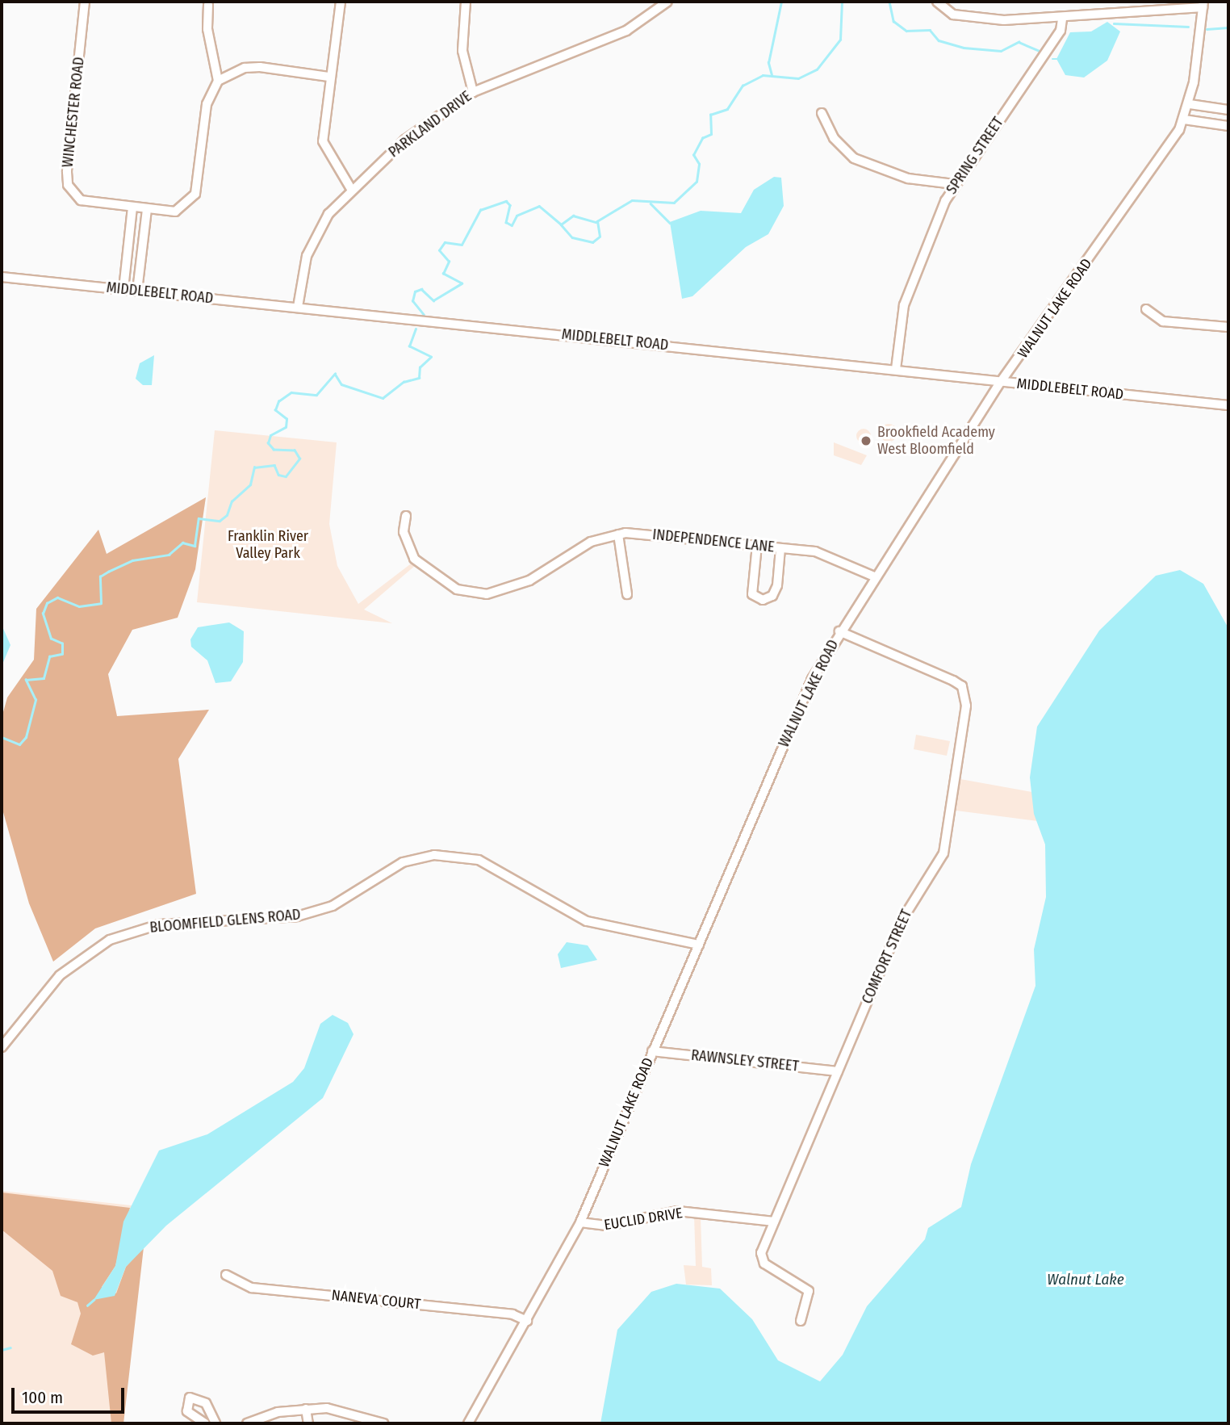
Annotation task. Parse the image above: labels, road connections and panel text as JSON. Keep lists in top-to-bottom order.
{
  "streets": {
    "street": [
      "WINCHESTER ROAD",
      "PARKLAND DRIVE",
      "SPRING STREET",
      "MIDDLEBELT ROAD",
      "WALNUT LAKE ROAD",
      "INDEPENDENCE LANE",
      "BLOOMFIELD GLENS ROAD",
      "COMFORT STREET",
      "RAWNSLEY STREET",
      "EUCLID DRIVE",
      "NANEVA COURT"
    ]
  },
  "crossings": [
    ["PARKLAND DRIVE", "MIDDLEBELT ROAD"],
    ["SPRING STREET", "MIDDLEBELT ROAD"],
    ["MIDDLEBELT ROAD", "WALNUT LAKE ROAD"],
    ["WALNUT LAKE ROAD", "INDEPENDENCE LANE"],
    ["WALNUT LAKE ROAD", "BLOOMFIELD GLENS ROAD"],
    ["WALNUT LAKE ROAD", "COMFORT STREET"],
    ["WALNUT LAKE ROAD", "RAWNSLEY STREET"],
    ["WALNUT LAKE ROAD", "EUCLID DRIVE"],
    ["WALNUT LAKE ROAD", "NANEVA COURT"],
    ["COMFORT STREET", "RAWNSLEY STREET"],
    ["COMFORT STREET", "EUCLID DRIVE"]
  ],
  "water": ["Walnut Lake"],
  "parks": ["Franklin River Valley Park"],
  "places": ["Brookfield Academy West Bloomfield"],
  "scale_bar": "100 m"
}
